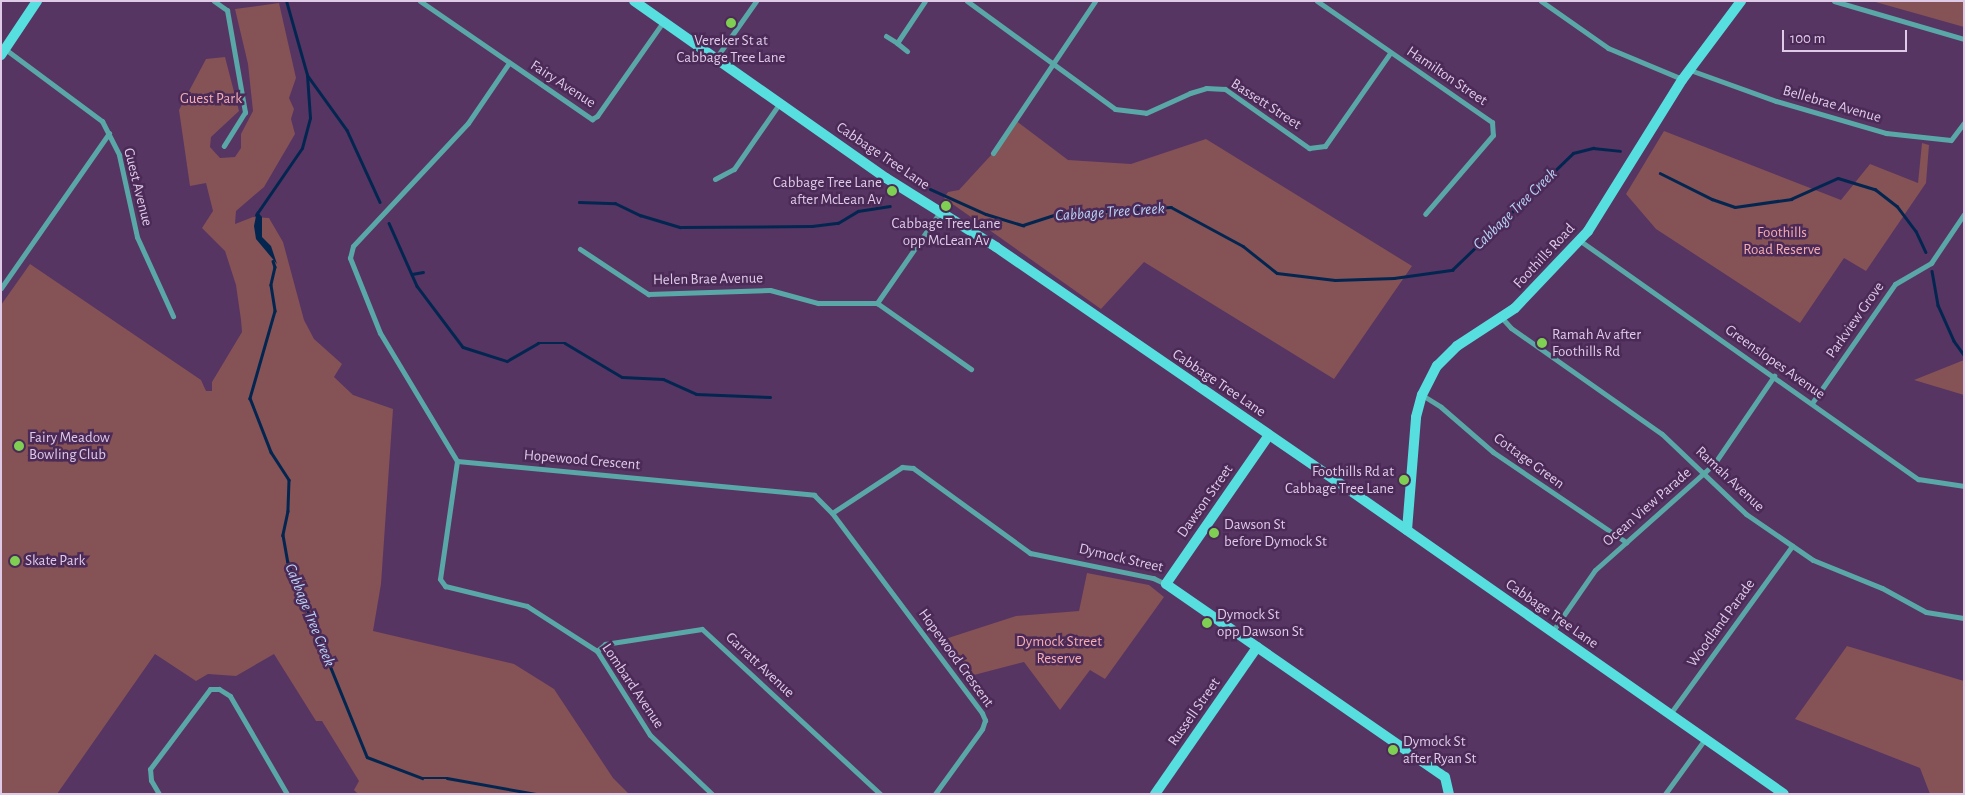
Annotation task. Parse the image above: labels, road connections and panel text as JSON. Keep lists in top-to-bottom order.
{
  "streets": {
    "street": [
      "Hamilton Street",
      "Fairy Avenue",
      "Bassett Street",
      "Bellebrae Avenue",
      "Cabbage Tree Lane",
      "Guest Avenue",
      "Foothills Road",
      "Helen Brae Avenue",
      "Parkview Grove",
      "Greenslopes Avenue",
      "Hopewood Crescent",
      "Cottage Green",
      "Ramah Avenue",
      "Dawson Street",
      "Ocean View Parade",
      "Dymock Street",
      "Woodland Parade",
      "Garratt Avenue",
      "Lombard Avenue",
      "Russell Street"
    ]
  },
  "crossings": [
    ["Hamilton Street", "Bassett Street"],
    ["Fairy Avenue", "Cabbage Tree Lane"],
    ["Bellebrae Avenue", "Foothills Road"],
    ["Cabbage Tree Lane", "Foothills Road"],
    ["Cabbage Tree Lane", "Dawson Street"],
    ["Cabbage Tree Lane", "Ocean View Parade"],
    ["Cabbage Tree Lane", "Woodland Parade"],
    ["Foothills Road", "Greenslopes Avenue"],
    ["Foothills Road", "Cottage Green"],
    ["Foothills Road", "Ramah Avenue"],
    ["Parkview Grove", "Greenslopes Avenue"],
    ["Greenslopes Avenue", "Ocean View Parade"],
    ["Hopewood Crescent", "Dymock Street"],
    ["Hopewood Crescent", "Lombard Avenue"],
    ["Cottage Green", "Ocean View Parade"],
    ["Ramah Avenue", "Ocean View Parade"],
    ["Ramah Avenue", "Woodland Parade"],
    ["Dawson Street", "Dymock Street"],
    ["Dymock Street", "Russell Street"],
    ["Garratt Avenue", "Lombard Avenue"]
  ],
  "water": ["Cabbage Tree Creek"],
  "parks": ["Guest Park", "Foothills Road Reserve", "Dymock Street Reserve"],
  "places": [
    "Vereker St at Cabbage Tree Lane",
    "Cabbage Tree Lane after McLean Av",
    "Cabbage Tree Lane opp McLean Av",
    "Ramah Av after Foothills Rd",
    "Fairy Meadow Bowling Club",
    "Foothills Rd at Cabbage Tree Lane",
    "Dawson St before Dymock St",
    "Skate Park",
    "Dymock St opp Dawson St",
    "Dymock St after Ryan St"
  ],
  "scale_bar": "100 m"
}
